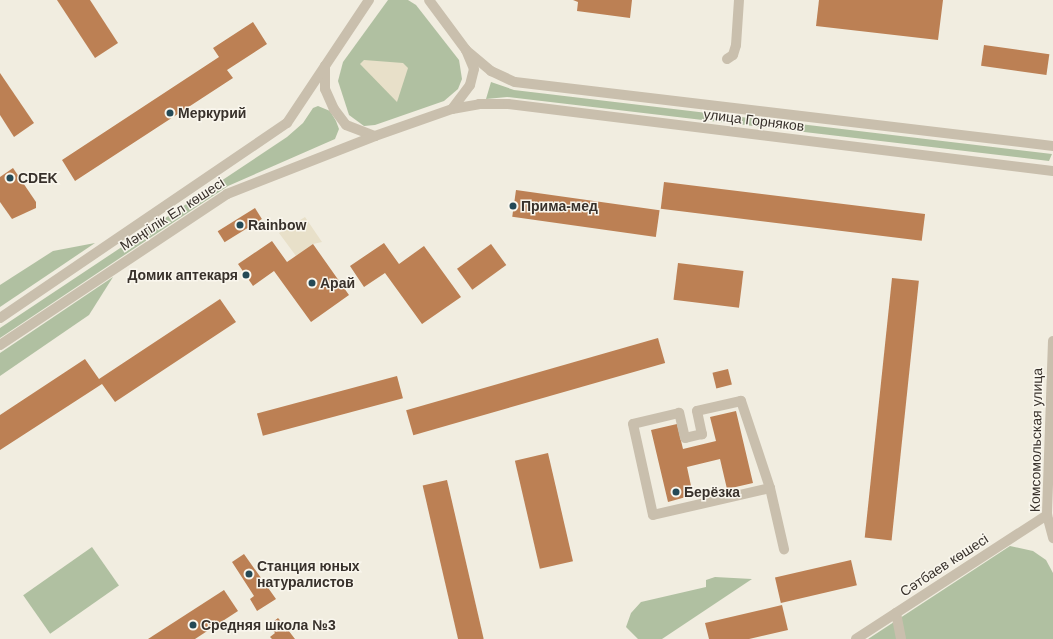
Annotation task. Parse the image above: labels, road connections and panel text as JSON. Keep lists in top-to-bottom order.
{
  "streets": {
    "street": [
      "улица Горняков",
      "Мәңгілік Ел көшесі",
      "Комсомольская улица",
      "Сәтбаев көшесі"
    ]
  },
  "crossings": [
    ["улица Горняков", "Мәңгілік Ел көшесі"],
    ["Комсомольская улица", "Сәтбаев көшесі"]
  ],
  "places": [
    "Меркурий",
    "CDEK",
    "Прима-мед",
    "Rainbow",
    "Домик аптекаря",
    "Арай",
    "Берёзка",
    "Станция юных натуралистов",
    "Средняя школа №3"
  ]
}
